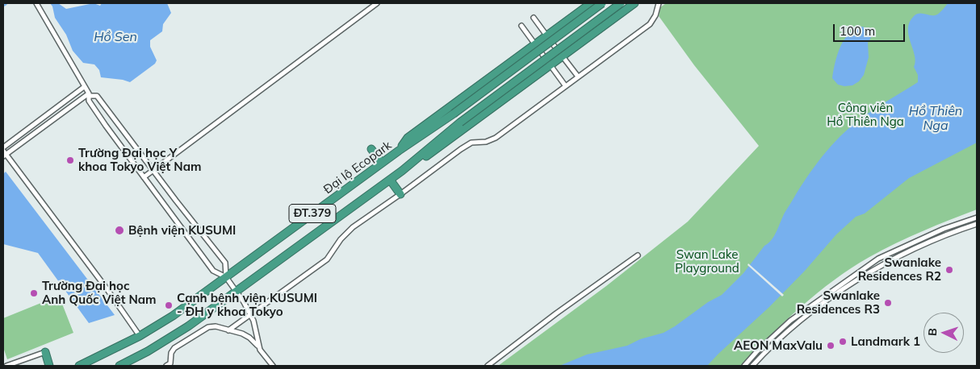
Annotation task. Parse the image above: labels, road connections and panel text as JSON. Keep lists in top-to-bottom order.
{
  "streets": {
    "highway": ["Đại lộ Ecopark", "ĐT.379"]
  },
  "water": ["Hồ Sen", "Hồ Thiên Nga"],
  "parks": ["Công viên Hồ Thiên Nga", "Swan Lake Playground"],
  "places": [
    "Trường Đại học Y khoa Tokyo Việt Nam",
    "Bệnh viện KUSUMI",
    "Swanlake Residences R2",
    "Trường Đại học Anh Quốc Việt Nam",
    "Swanlake Residences R3",
    "Cạnh bệnh viện KUSUMI - ĐH y khoa Tokyo",
    "Landmark 1",
    "AEON MaxValu"
  ],
  "scale_bar": "100 m",
  "north": "left"
}
